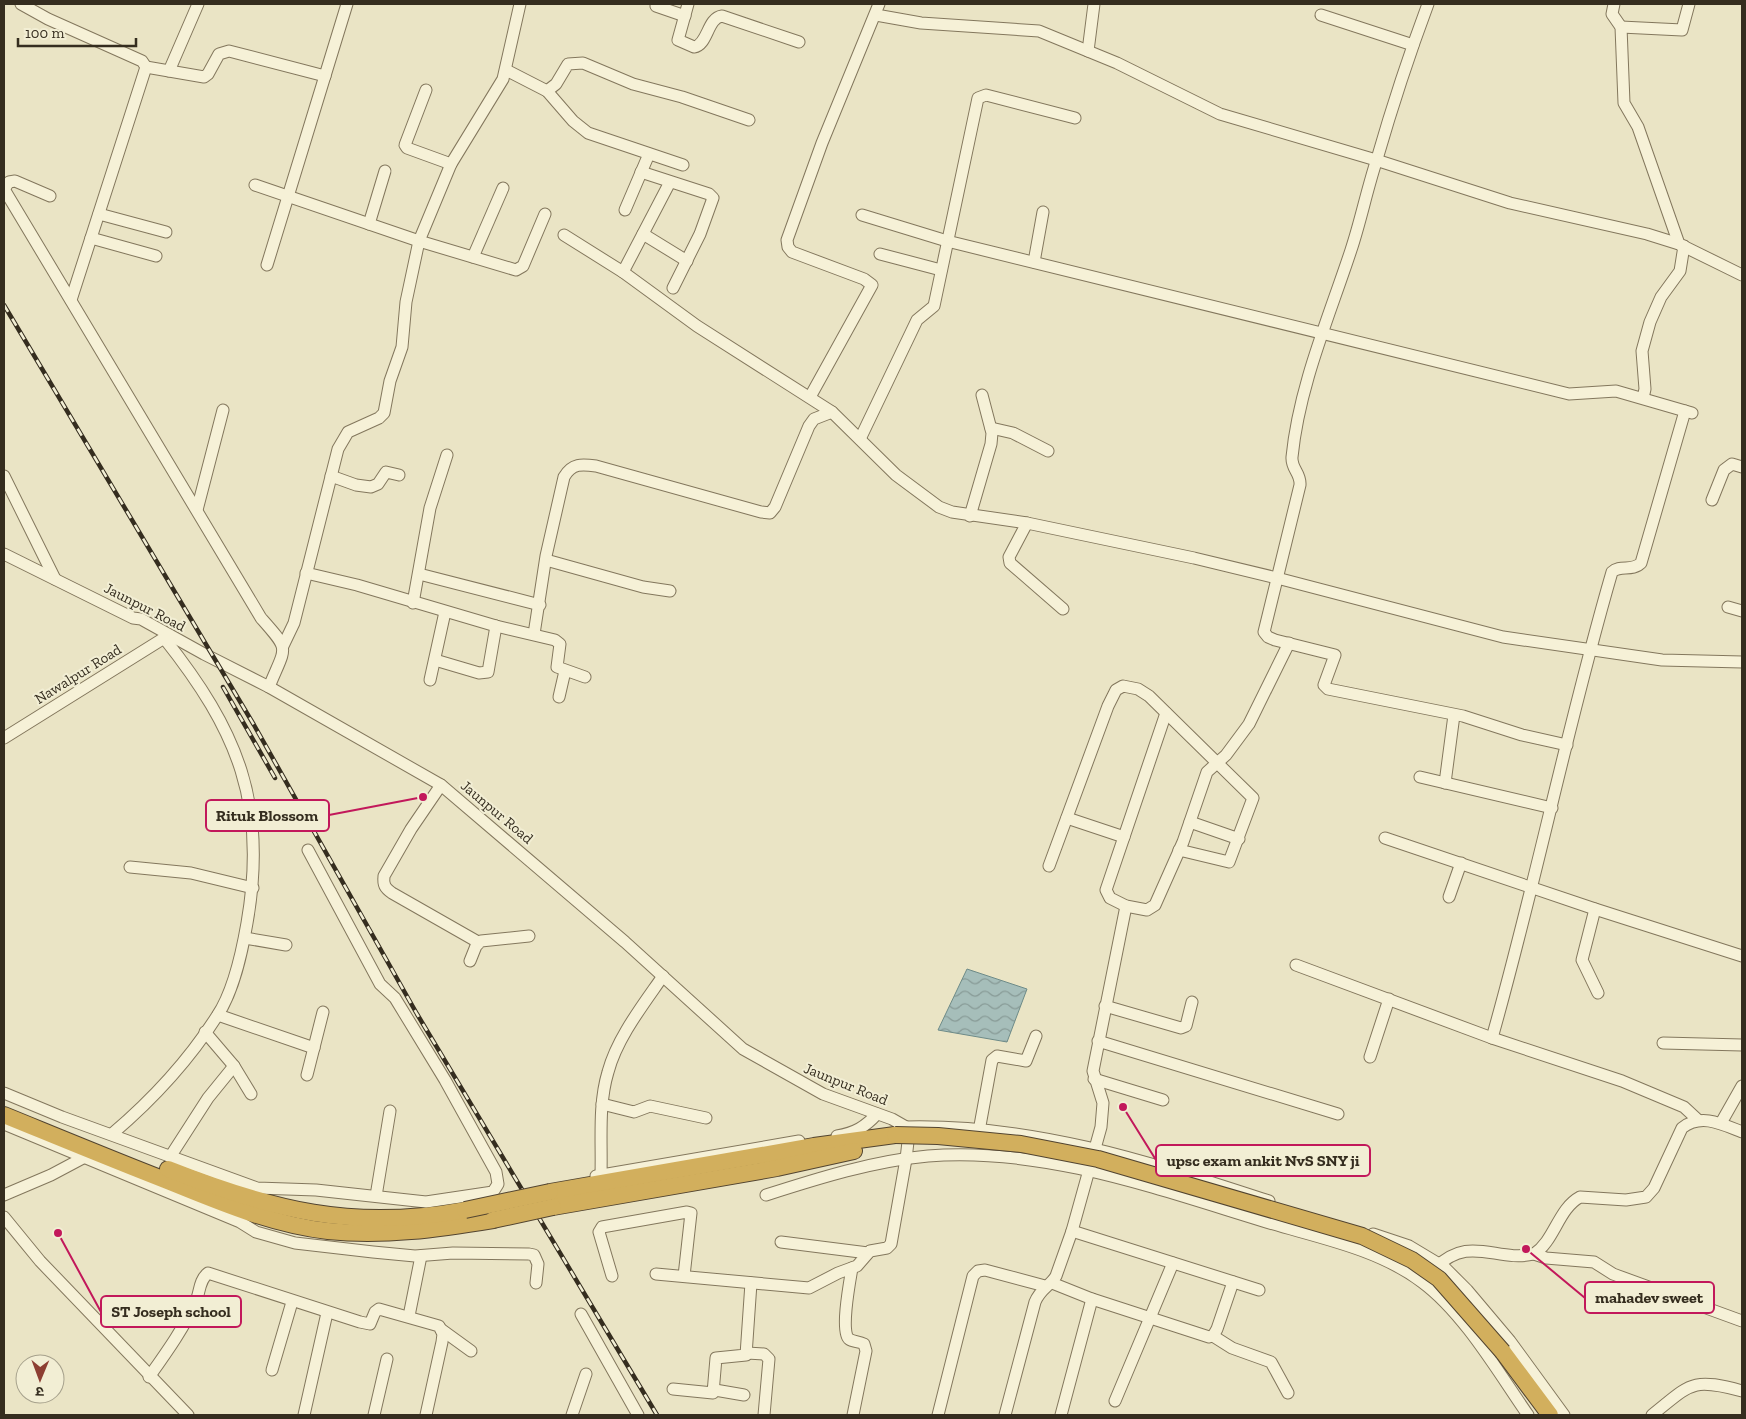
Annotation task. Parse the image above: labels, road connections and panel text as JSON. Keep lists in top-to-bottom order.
{
  "streets": {
    "street": ["Jaunpur Road", "Nawalpur Road"]
  },
  "crossings": [
    ["Jaunpur Road", "Nawalpur Road"]
  ],
  "places": [
    "Rituk Blossom",
    "upsc exam ankit NvS SNY ji",
    "ST Joseph school",
    "mahadev sweet"
  ],
  "scale_bar": "100 m",
  "north": "bottom"
}
